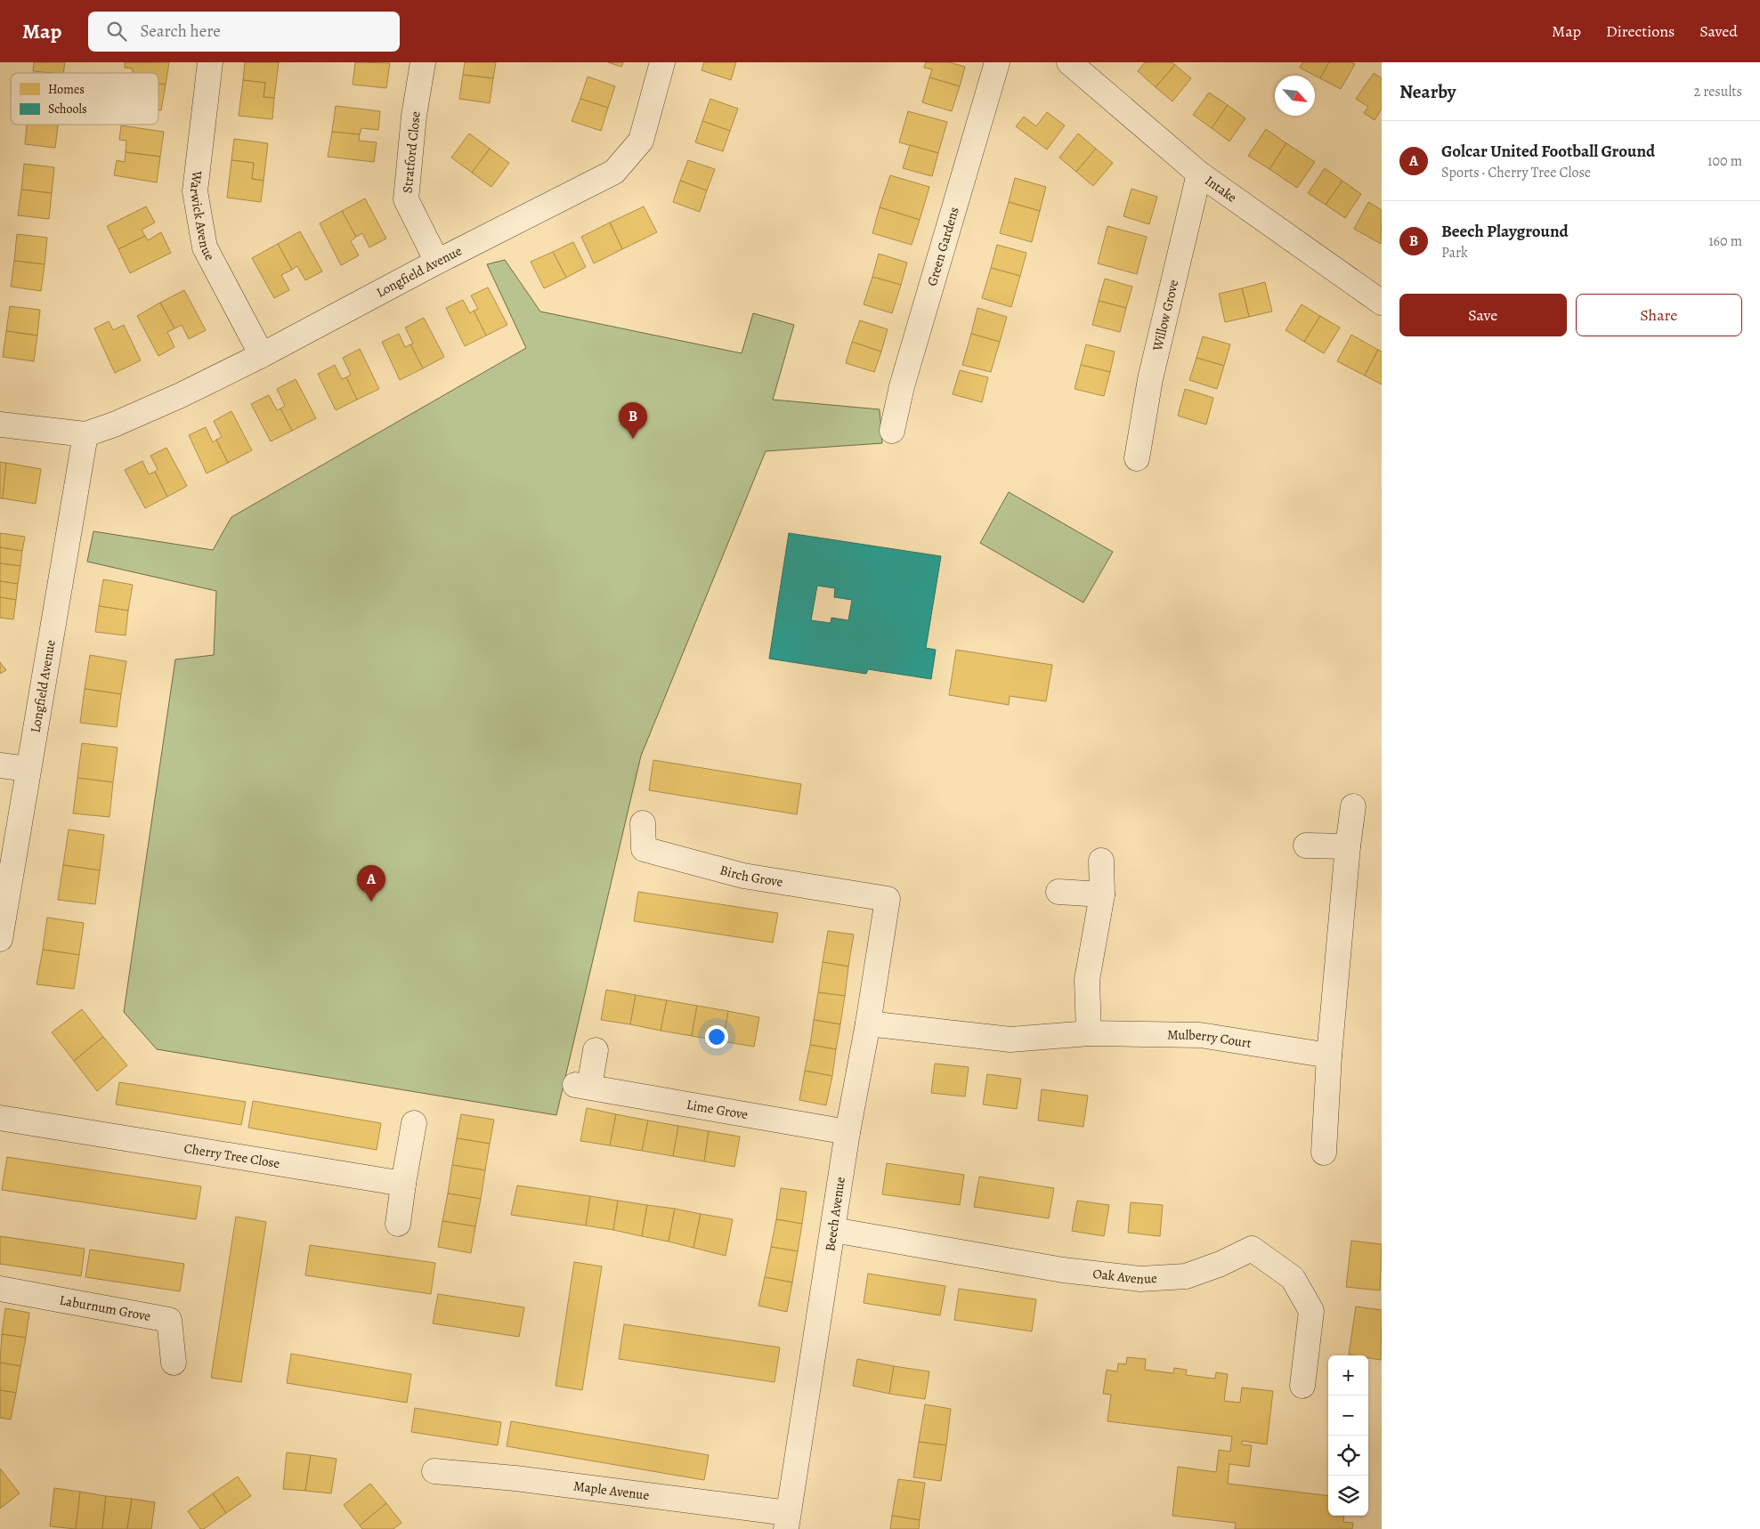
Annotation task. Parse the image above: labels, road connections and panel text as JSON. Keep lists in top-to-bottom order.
{
  "streets": {
    "street": [
      "Stratford Close",
      "Intake",
      "Warwick Avenue",
      "Green Gardens",
      "Longfield Avenue",
      "Willow Grove",
      "Birch Grove",
      "Mulberry Court",
      "Lime Grove",
      "Cherry Tree Close",
      "Beech Avenue",
      "Oak Avenue",
      "Laburnum Grove",
      "Maple Avenue"
    ]
  },
  "crossings": [
    ["Stratford Close", "Longfield Avenue"],
    ["Intake", "Willow Grove"],
    ["Warwick Avenue", "Longfield Avenue"],
    ["Birch Grove", "Beech Avenue"],
    ["Mulberry Court", "Beech Avenue"],
    ["Lime Grove", "Beech Avenue"],
    ["Beech Avenue", "Oak Avenue"],
    ["Beech Avenue", "Maple Avenue"]
  ],
  "legend": ["Homes", "Schools"],
  "north": "bottom right",
  "page": {
    "header": "Map",
    "search": "Search here",
    "nav": ["Map", "Directions", "Saved"],
    "heading": ["Nearby", "2 results"],
    "list": [
      {
        "mark": "A",
        "name": "Golcar United Football Ground",
        "note": "Sports · Cherry Tree Close",
        "value": "100 m"
      },
      {
        "mark": "B",
        "name": "Beech Playground",
        "note": "Park",
        "value": "160 m"
      }
    ],
    "buttons": ["Save", "Share"],
    "pins": ["B", "A"],
    "map_buttons": ["+", "−"]
  }
}
